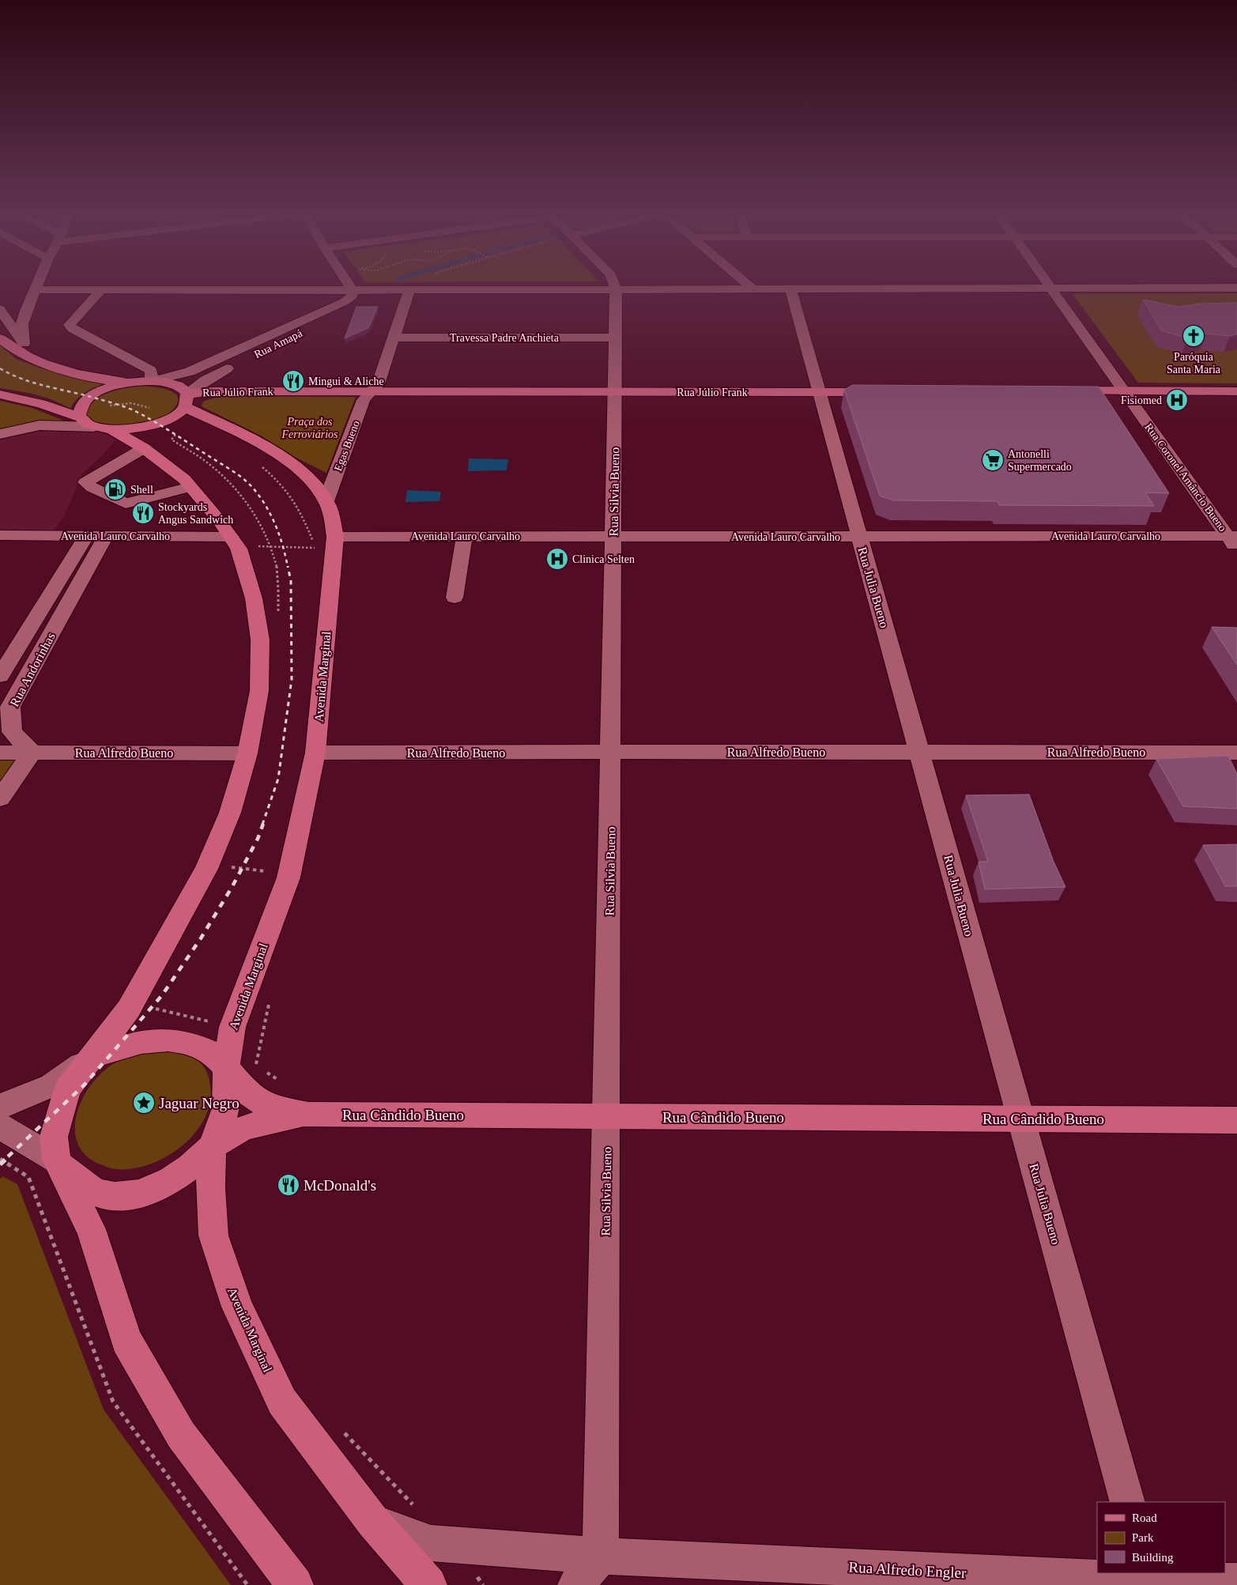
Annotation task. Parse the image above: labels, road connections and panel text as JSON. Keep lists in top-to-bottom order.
{
  "streets": {
    "main road": ["Rua Júlio Frank", "Avenida Marginal", "Rua Cândido Bueno"],
    "street": [
      "Travessa Padre Anchieta",
      "Rua Amapá",
      "Egas Bueno",
      "Rua Coronel Amâncio Bueno",
      "Rua Silvia Bueno",
      "Avenida Lauro Carvalho",
      "Rua Julia Bueno",
      "Rua Andorinhas",
      "Rua Alfredo Bueno",
      "Rua Alfredo Engler"
    ]
  },
  "crossings": [
    ["Travessa Padre Anchieta", "Egas Bueno"],
    ["Travessa Padre Anchieta", "Rua Silvia Bueno"],
    ["Rua Amapá", "Rua Júlio Frank"],
    ["Rua Amapá", "Egas Bueno"],
    ["Rua Amapá", "Avenida Marginal"],
    ["Rua Júlio Frank", "Egas Bueno"],
    ["Rua Júlio Frank", "Rua Silvia Bueno"],
    ["Rua Júlio Frank", "Rua Julia Bueno"],
    ["Rua Júlio Frank", "Avenida Marginal"],
    ["Egas Bueno", "Avenida Marginal"],
    ["Rua Coronel Amâncio Bueno", "Avenida Lauro Carvalho"],
    ["Rua Silvia Bueno", "Avenida Lauro Carvalho"],
    ["Rua Silvia Bueno", "Rua Alfredo Bueno"],
    ["Rua Silvia Bueno", "Rua Cândido Bueno"],
    ["Rua Silvia Bueno", "Rua Alfredo Engler"],
    ["Avenida Lauro Carvalho", "Rua Julia Bueno"],
    ["Avenida Lauro Carvalho", "Rua Andorinhas"],
    ["Avenida Lauro Carvalho", "Avenida Marginal"],
    ["Rua Julia Bueno", "Rua Alfredo Bueno"],
    ["Rua Julia Bueno", "Rua Cândido Bueno"],
    ["Rua Andorinhas", "Rua Alfredo Bueno"],
    ["Avenida Marginal", "Rua Alfredo Bueno"],
    ["Avenida Marginal", "Rua Cândido Bueno"],
    ["Avenida Marginal", "Rua Alfredo Engler"]
  ],
  "parks": ["Praça dos Ferroviários"],
  "places": {
    "church": ["Paróquia Santa Maria"],
    "restaurant": ["Mingui & Aliche", "Stockyards Angus Sandwich", "McDonald's"],
    "hospital": ["Fisiomed", "Clinica Selten"],
    "supermarket": ["Antonelli Supermercado"],
    "fuel station": ["Shell"],
    "place": ["Jaguar Negro"]
  },
  "legend": ["Road", "Park", "Building"]
}
